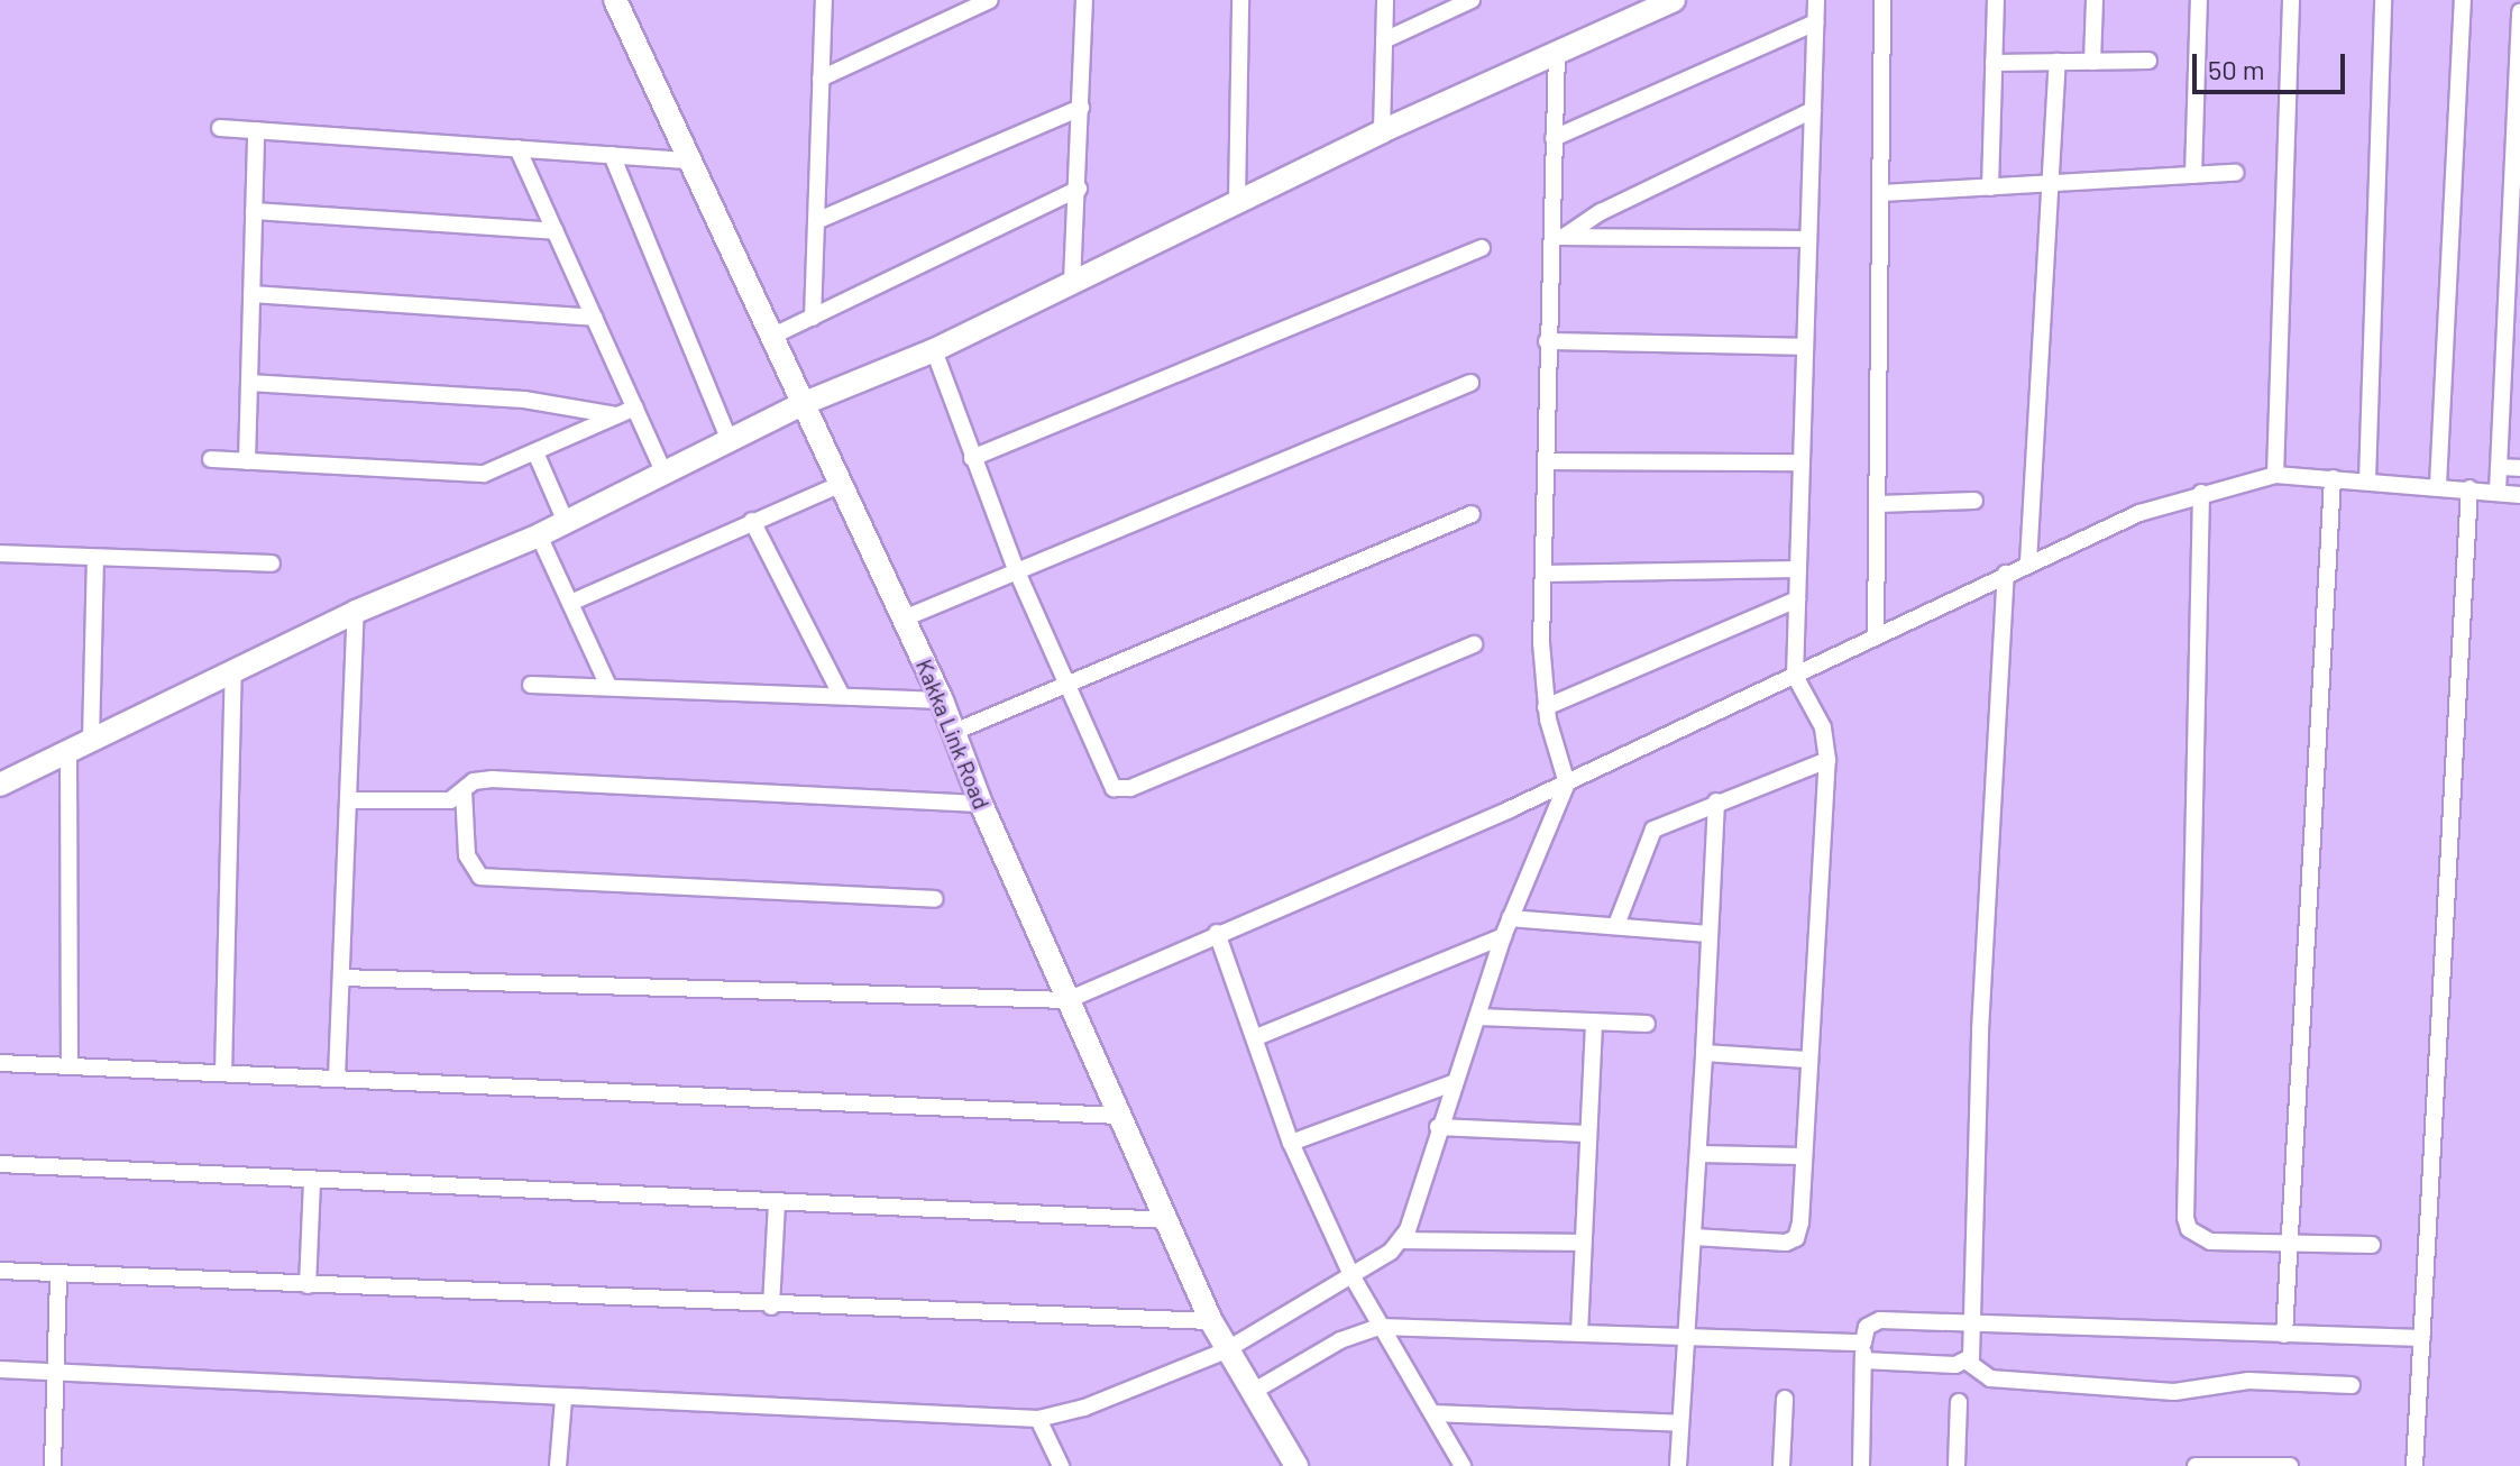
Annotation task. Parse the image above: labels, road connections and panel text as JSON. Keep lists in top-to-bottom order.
{
  "streets": {
    "street": ["Kakka Link Road"]
  },
  "scale_bar": "50 m"
}
